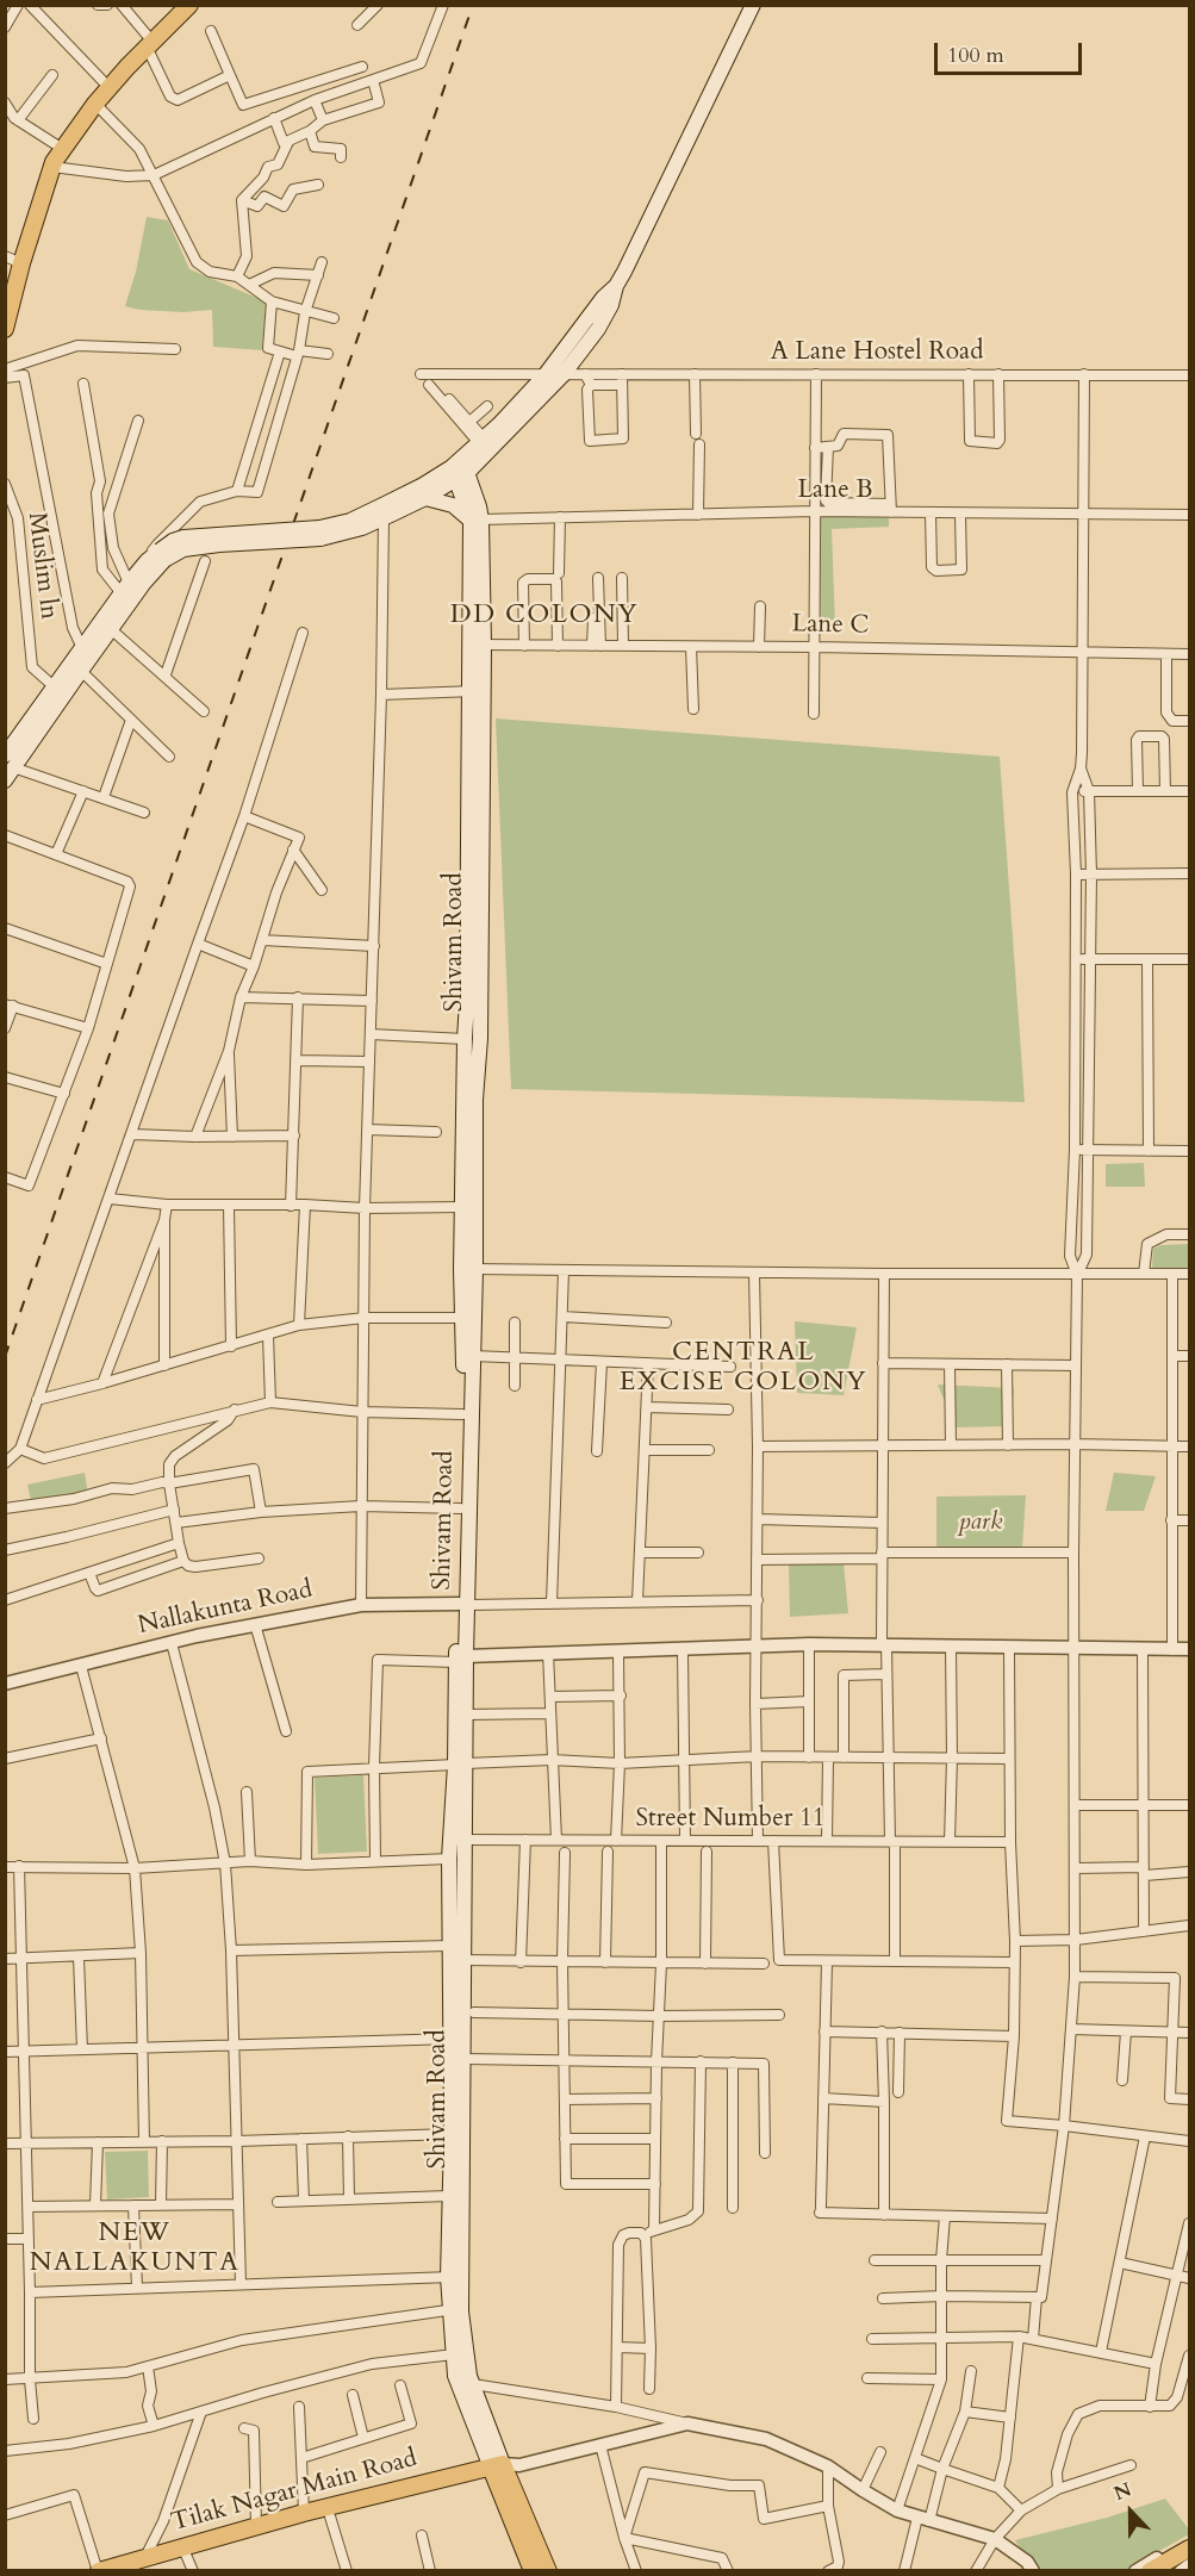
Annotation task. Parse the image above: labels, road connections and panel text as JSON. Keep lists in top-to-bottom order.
{
  "streets": {
    "main road": ["Shivam Road", "Tilak Nagar Main Road"],
    "street": [
      "A Lane Hostel Road",
      "Lane B",
      "Muslim ln",
      "Lane C",
      "Nallakunta Road",
      "Street Number 11"
    ]
  },
  "crossings": [
    ["Lane B", "Shivam Road"],
    ["Lane C", "Shivam Road"],
    ["Shivam Road", "Nallakunta Road"],
    ["Shivam Road", "Street Number 11"],
    ["Shivam Road", "Tilak Nagar Main Road"]
  ],
  "districts": ["DD COLONY", "CENTRAL EXCISE COLONY", "NEW NALLAKUNTA"],
  "parks": ["park"],
  "scale_bar": "100 m",
  "north": "top"
}
